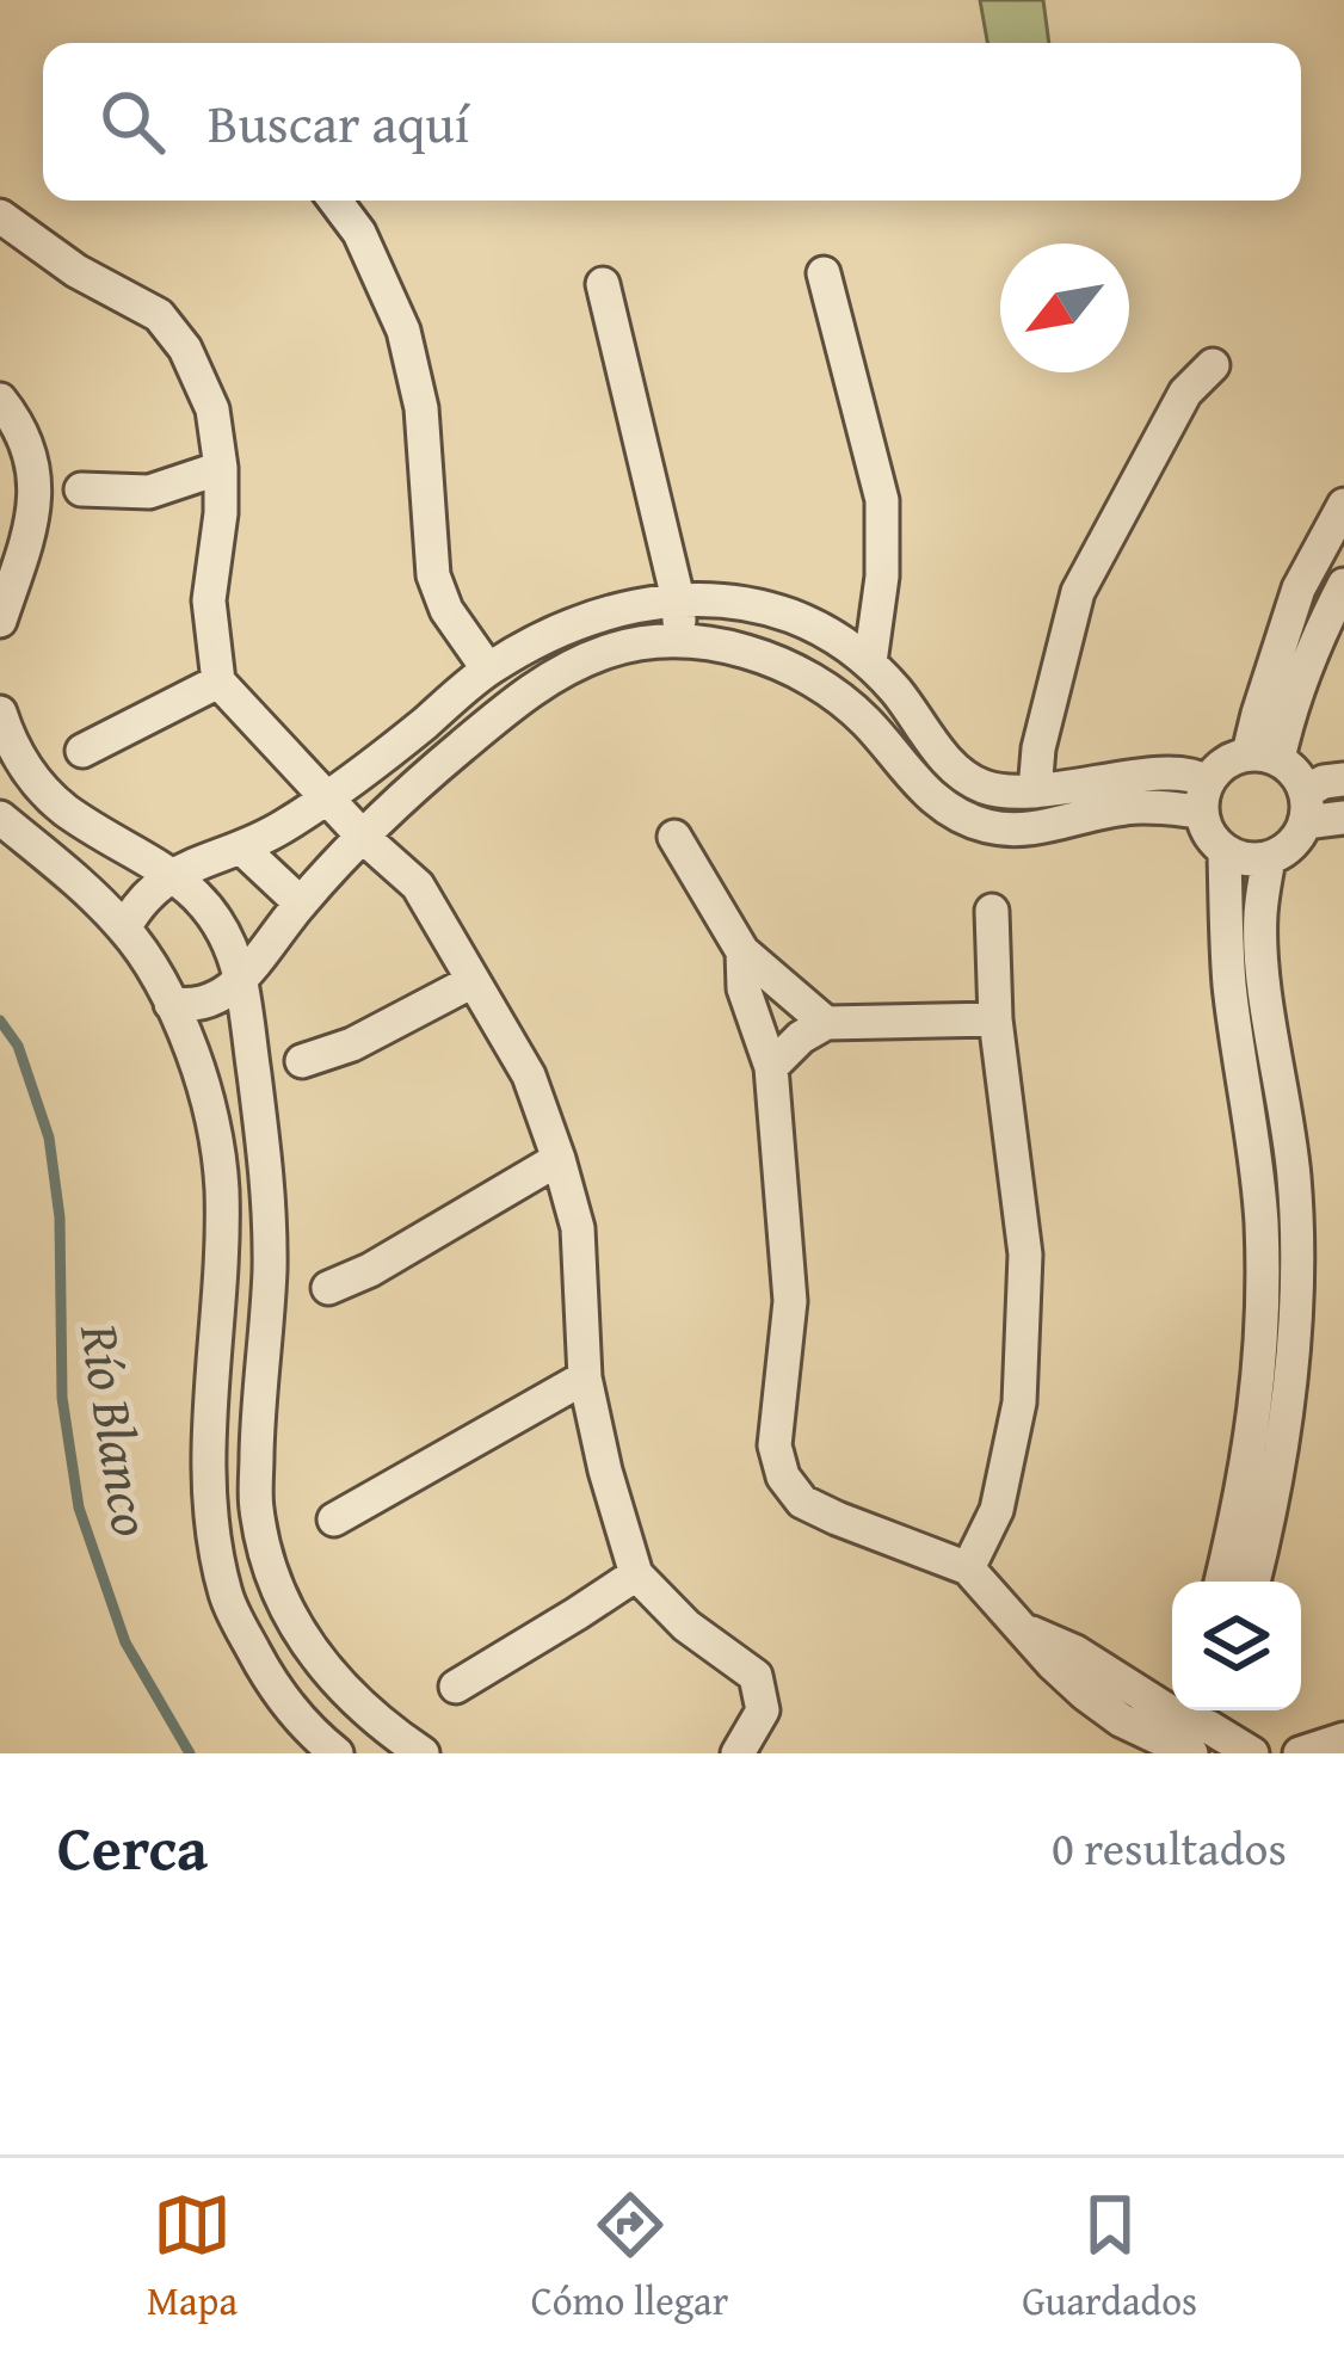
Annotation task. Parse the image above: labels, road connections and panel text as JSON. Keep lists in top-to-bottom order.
{
  "water": ["Río Blanco"],
  "north": "bottom left",
  "page": {
    "search": "Buscar aquí",
    "heading": ["Cerca", "0 resultados"],
    "nav": ["Mapa", "Cómo llegar", "Guardados"]
  }
}
